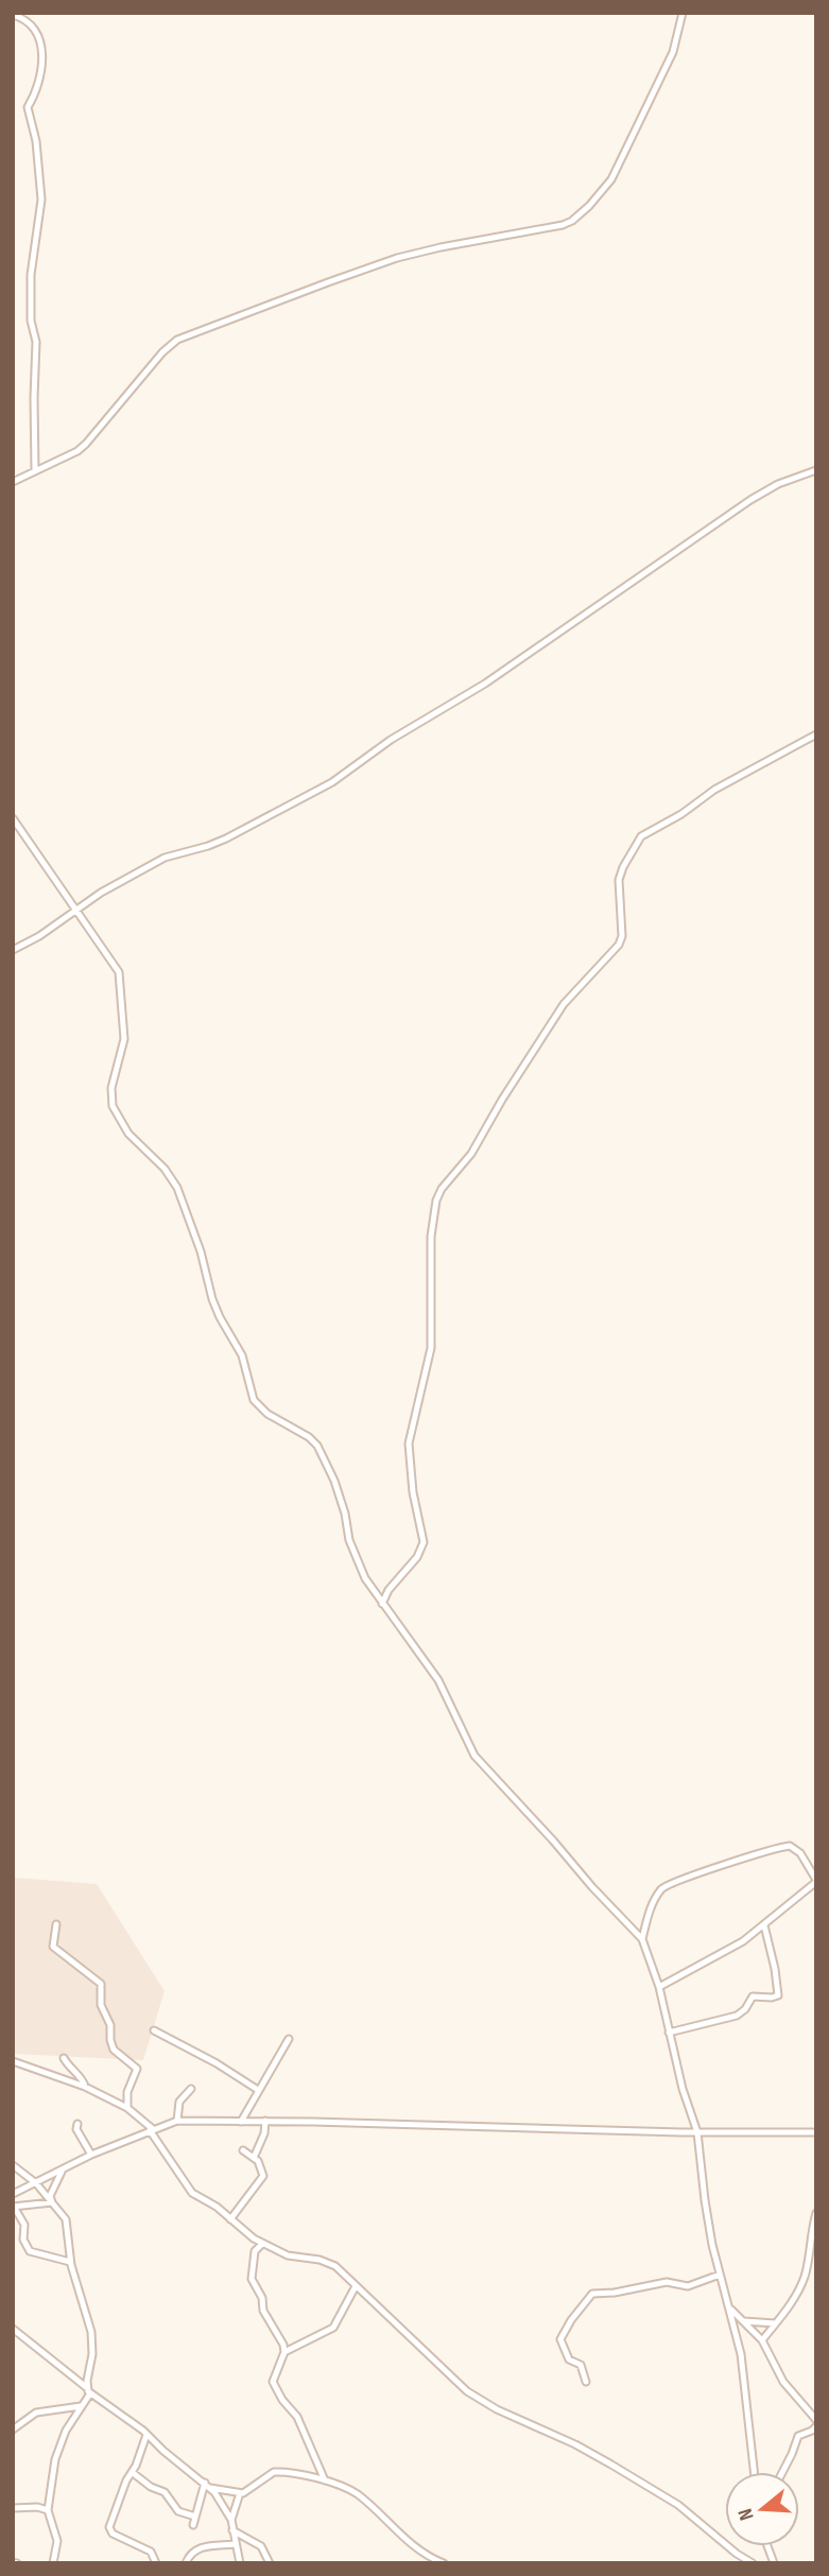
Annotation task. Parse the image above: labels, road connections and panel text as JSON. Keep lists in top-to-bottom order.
{
  "north": "left"
}
